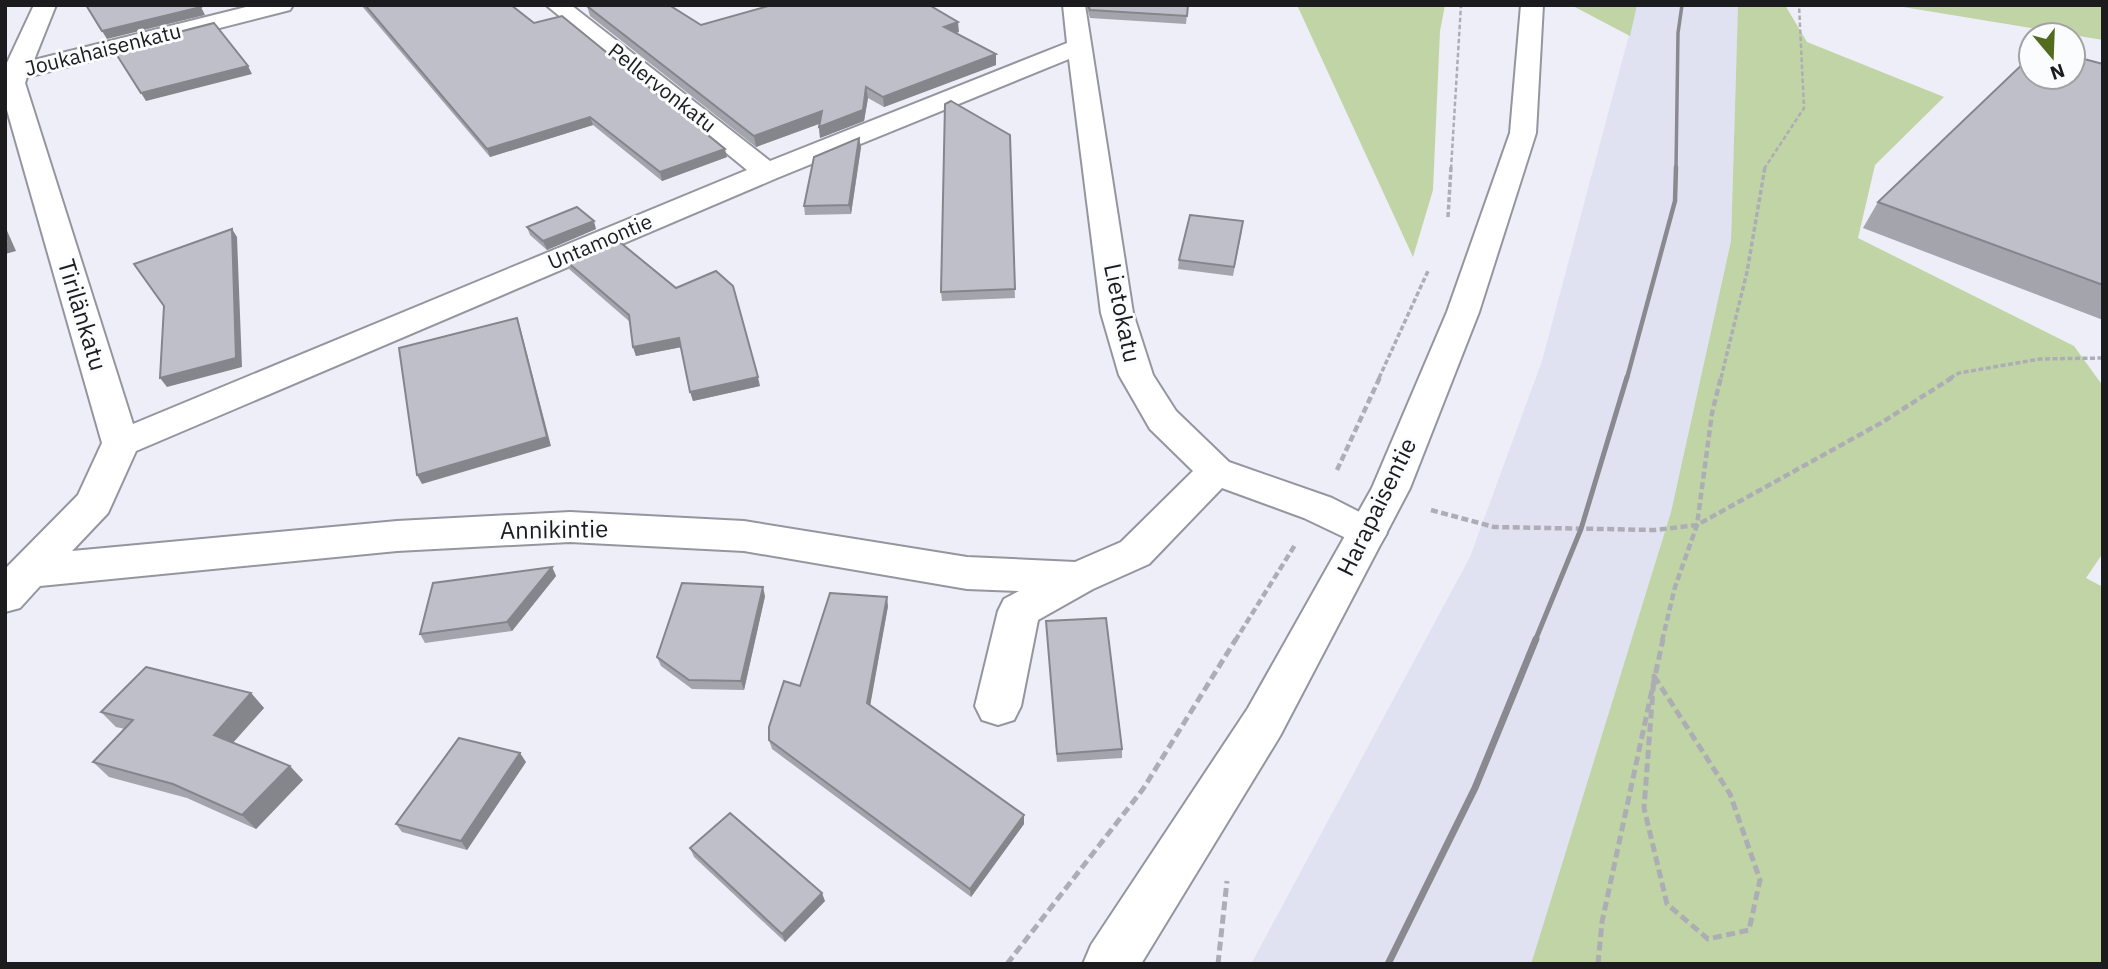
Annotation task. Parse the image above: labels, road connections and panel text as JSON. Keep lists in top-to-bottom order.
{
  "streets": {
    "street": [
      "Joukahaisenkatu",
      "Pellervonkatu",
      "Untamontie",
      "Lietokatu",
      "Tirilänkatu",
      "Harapaisentie",
      "Annikintie"
    ]
  },
  "crossings": [
    ["Joukahaisenkatu", "Tirilänkatu"],
    ["Pellervonkatu", "Untamontie"],
    ["Untamontie", "Lietokatu"],
    ["Untamontie", "Tirilänkatu"],
    ["Lietokatu", "Harapaisentie"]
  ],
  "north": "bottom"
}
